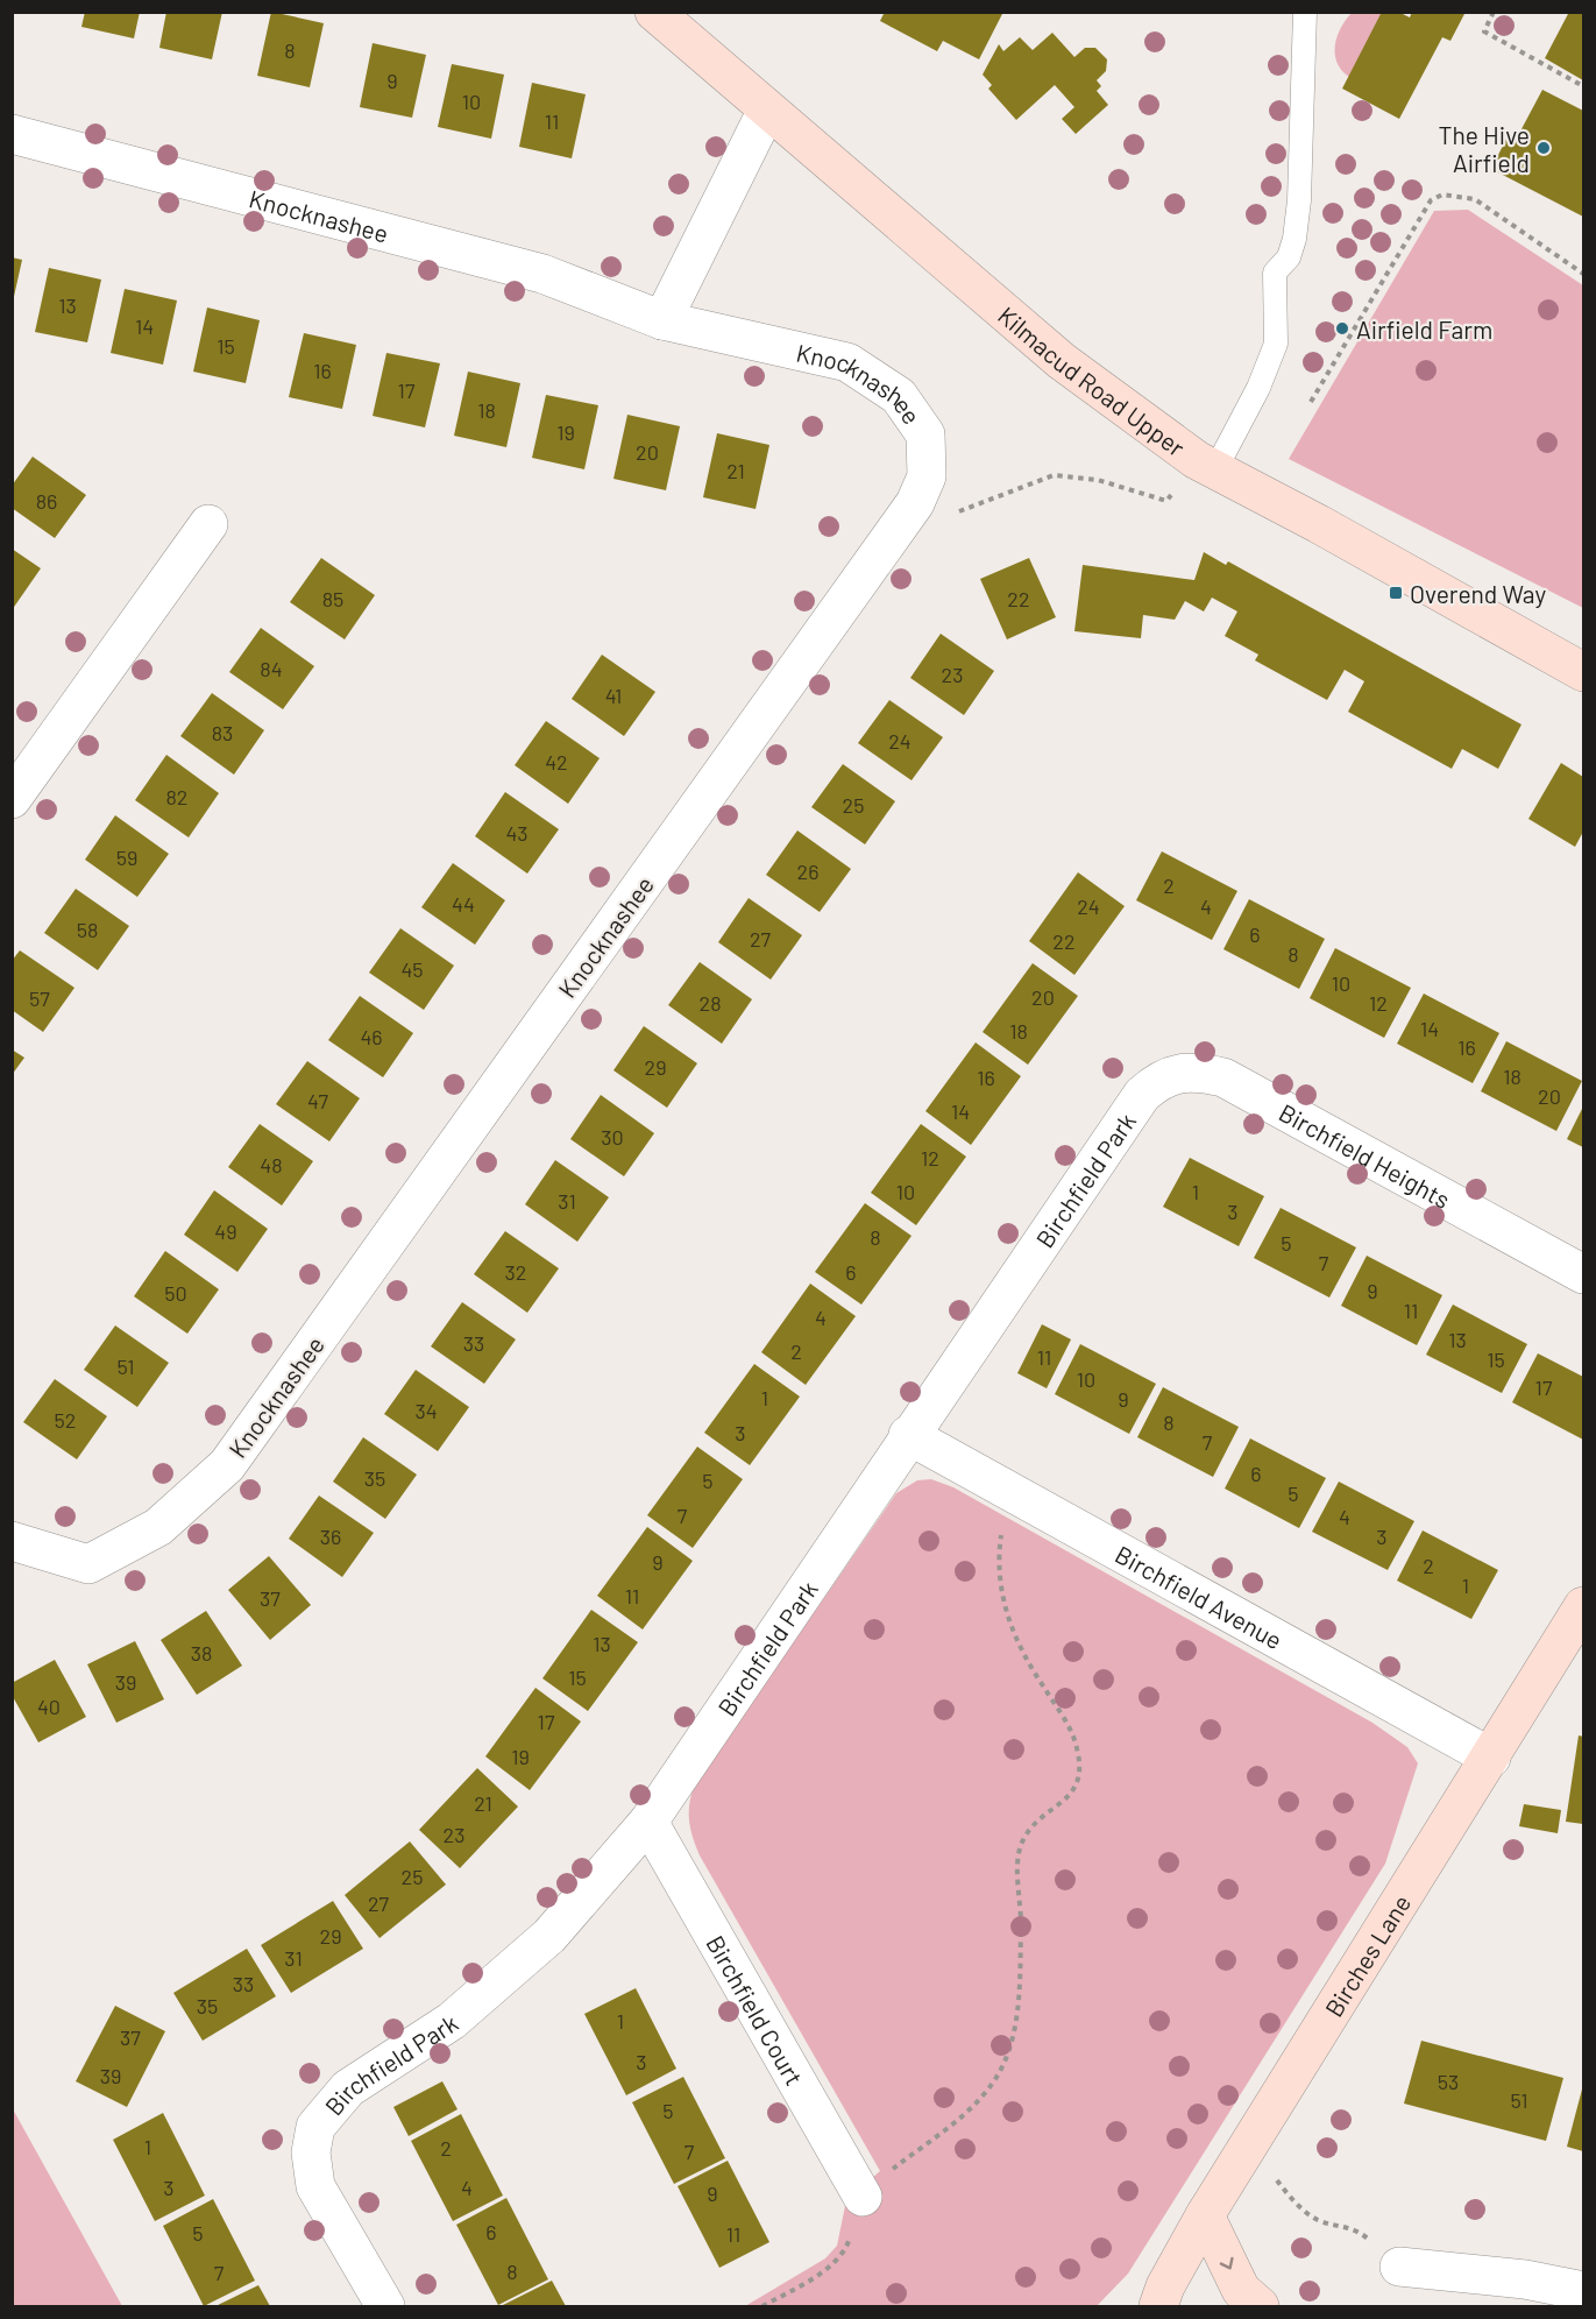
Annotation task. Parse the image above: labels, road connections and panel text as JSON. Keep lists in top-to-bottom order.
{
  "streets": {
    "street": [
      "Knocknashee",
      "Kilmacud Road Upper",
      "Birchfield Heights",
      "Birchfield Park",
      "Birchfield Avenue",
      "Birches Lane",
      "Birchfield Court"
    ]
  },
  "crossings": [
    ["Birchfield Heights", "Birchfield Park"],
    ["Birchfield Park", "Birchfield Avenue"],
    ["Birchfield Park", "Birchfield Court"],
    ["Birchfield Avenue", "Birches Lane"]
  ],
  "places": {
    "other": ["The Hive Airfield", "Airfield Farm"],
    "transit": ["Overend Way"]
  },
  "house_numbers": [
    "8",
    "9",
    "10",
    "11",
    "13",
    "14",
    "15",
    "16",
    "17",
    "18",
    "19",
    "20",
    "21",
    "86",
    "85",
    "22",
    "84",
    "23",
    "41",
    "83",
    "24",
    "42",
    "82",
    "25",
    "43",
    "59",
    "26",
    "2",
    "44",
    "24",
    "4",
    "58",
    "6",
    "27",
    "22",
    "8",
    "45",
    "10",
    "20",
    "57",
    "28",
    "12",
    "14",
    "18",
    "46",
    "16",
    "29",
    "18",
    "16",
    "20",
    "47",
    "14",
    "30",
    "12",
    "48",
    "10",
    "1",
    "31",
    "3",
    "49",
    "8",
    "5",
    "7",
    "32",
    "6",
    "9",
    "50",
    "11",
    "4",
    "13",
    "33",
    "2",
    "11",
    "15",
    "51",
    "10",
    "17",
    "1",
    "9",
    "34",
    "52",
    "8",
    "3",
    "7",
    "6",
    "35",
    "5",
    "5",
    "7",
    "4",
    "36",
    "3",
    "9",
    "2",
    "1",
    "11",
    "37",
    "13",
    "38",
    "15",
    "39",
    "40",
    "17",
    "19",
    "21",
    "23",
    "25",
    "27",
    "29",
    "31",
    "33",
    "35",
    "1",
    "37",
    "3",
    "39",
    "53",
    "51",
    "5",
    "1",
    "2",
    "7",
    "3",
    "4",
    "9",
    "6",
    "5",
    "11",
    "8",
    "7"
  ]
}
